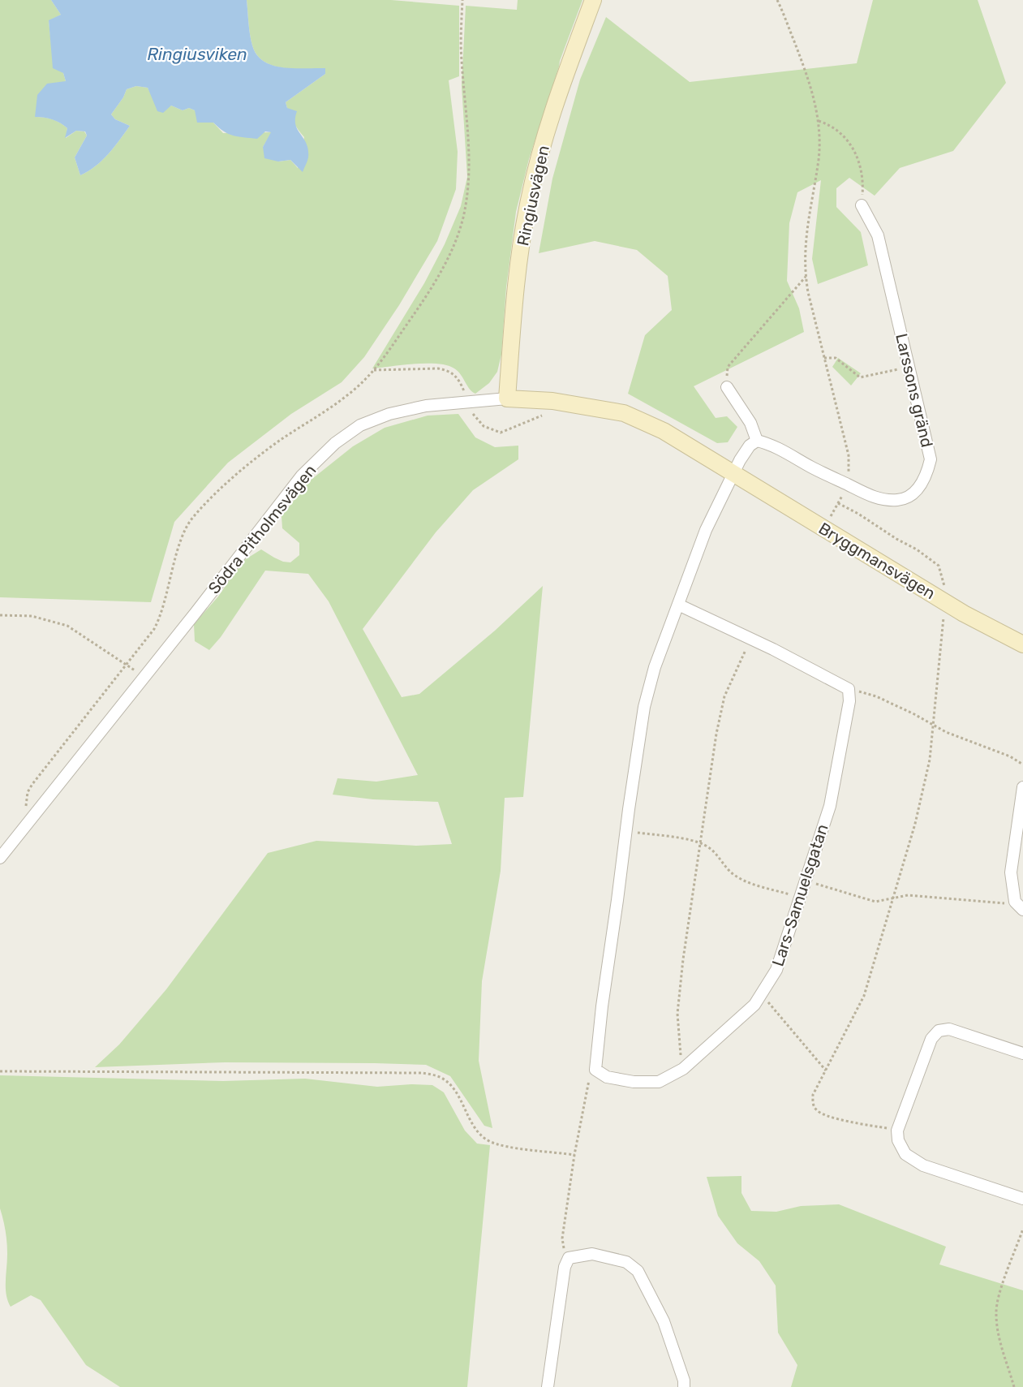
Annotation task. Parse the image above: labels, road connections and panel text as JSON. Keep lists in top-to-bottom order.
{
  "streets": {
    "street": [
      "Ringiusvägen",
      "Larssons gränd",
      "Södra Pitholmsvägen",
      "Bryggmansvägen",
      "Lars-Samuelsgatan"
    ]
  },
  "crossings": [
    ["Ringiusvägen", "Södra Pitholmsvägen"],
    ["Södra Pitholmsvägen", "Bryggmansvägen"]
  ],
  "water": ["Ringiusviken"]
}
